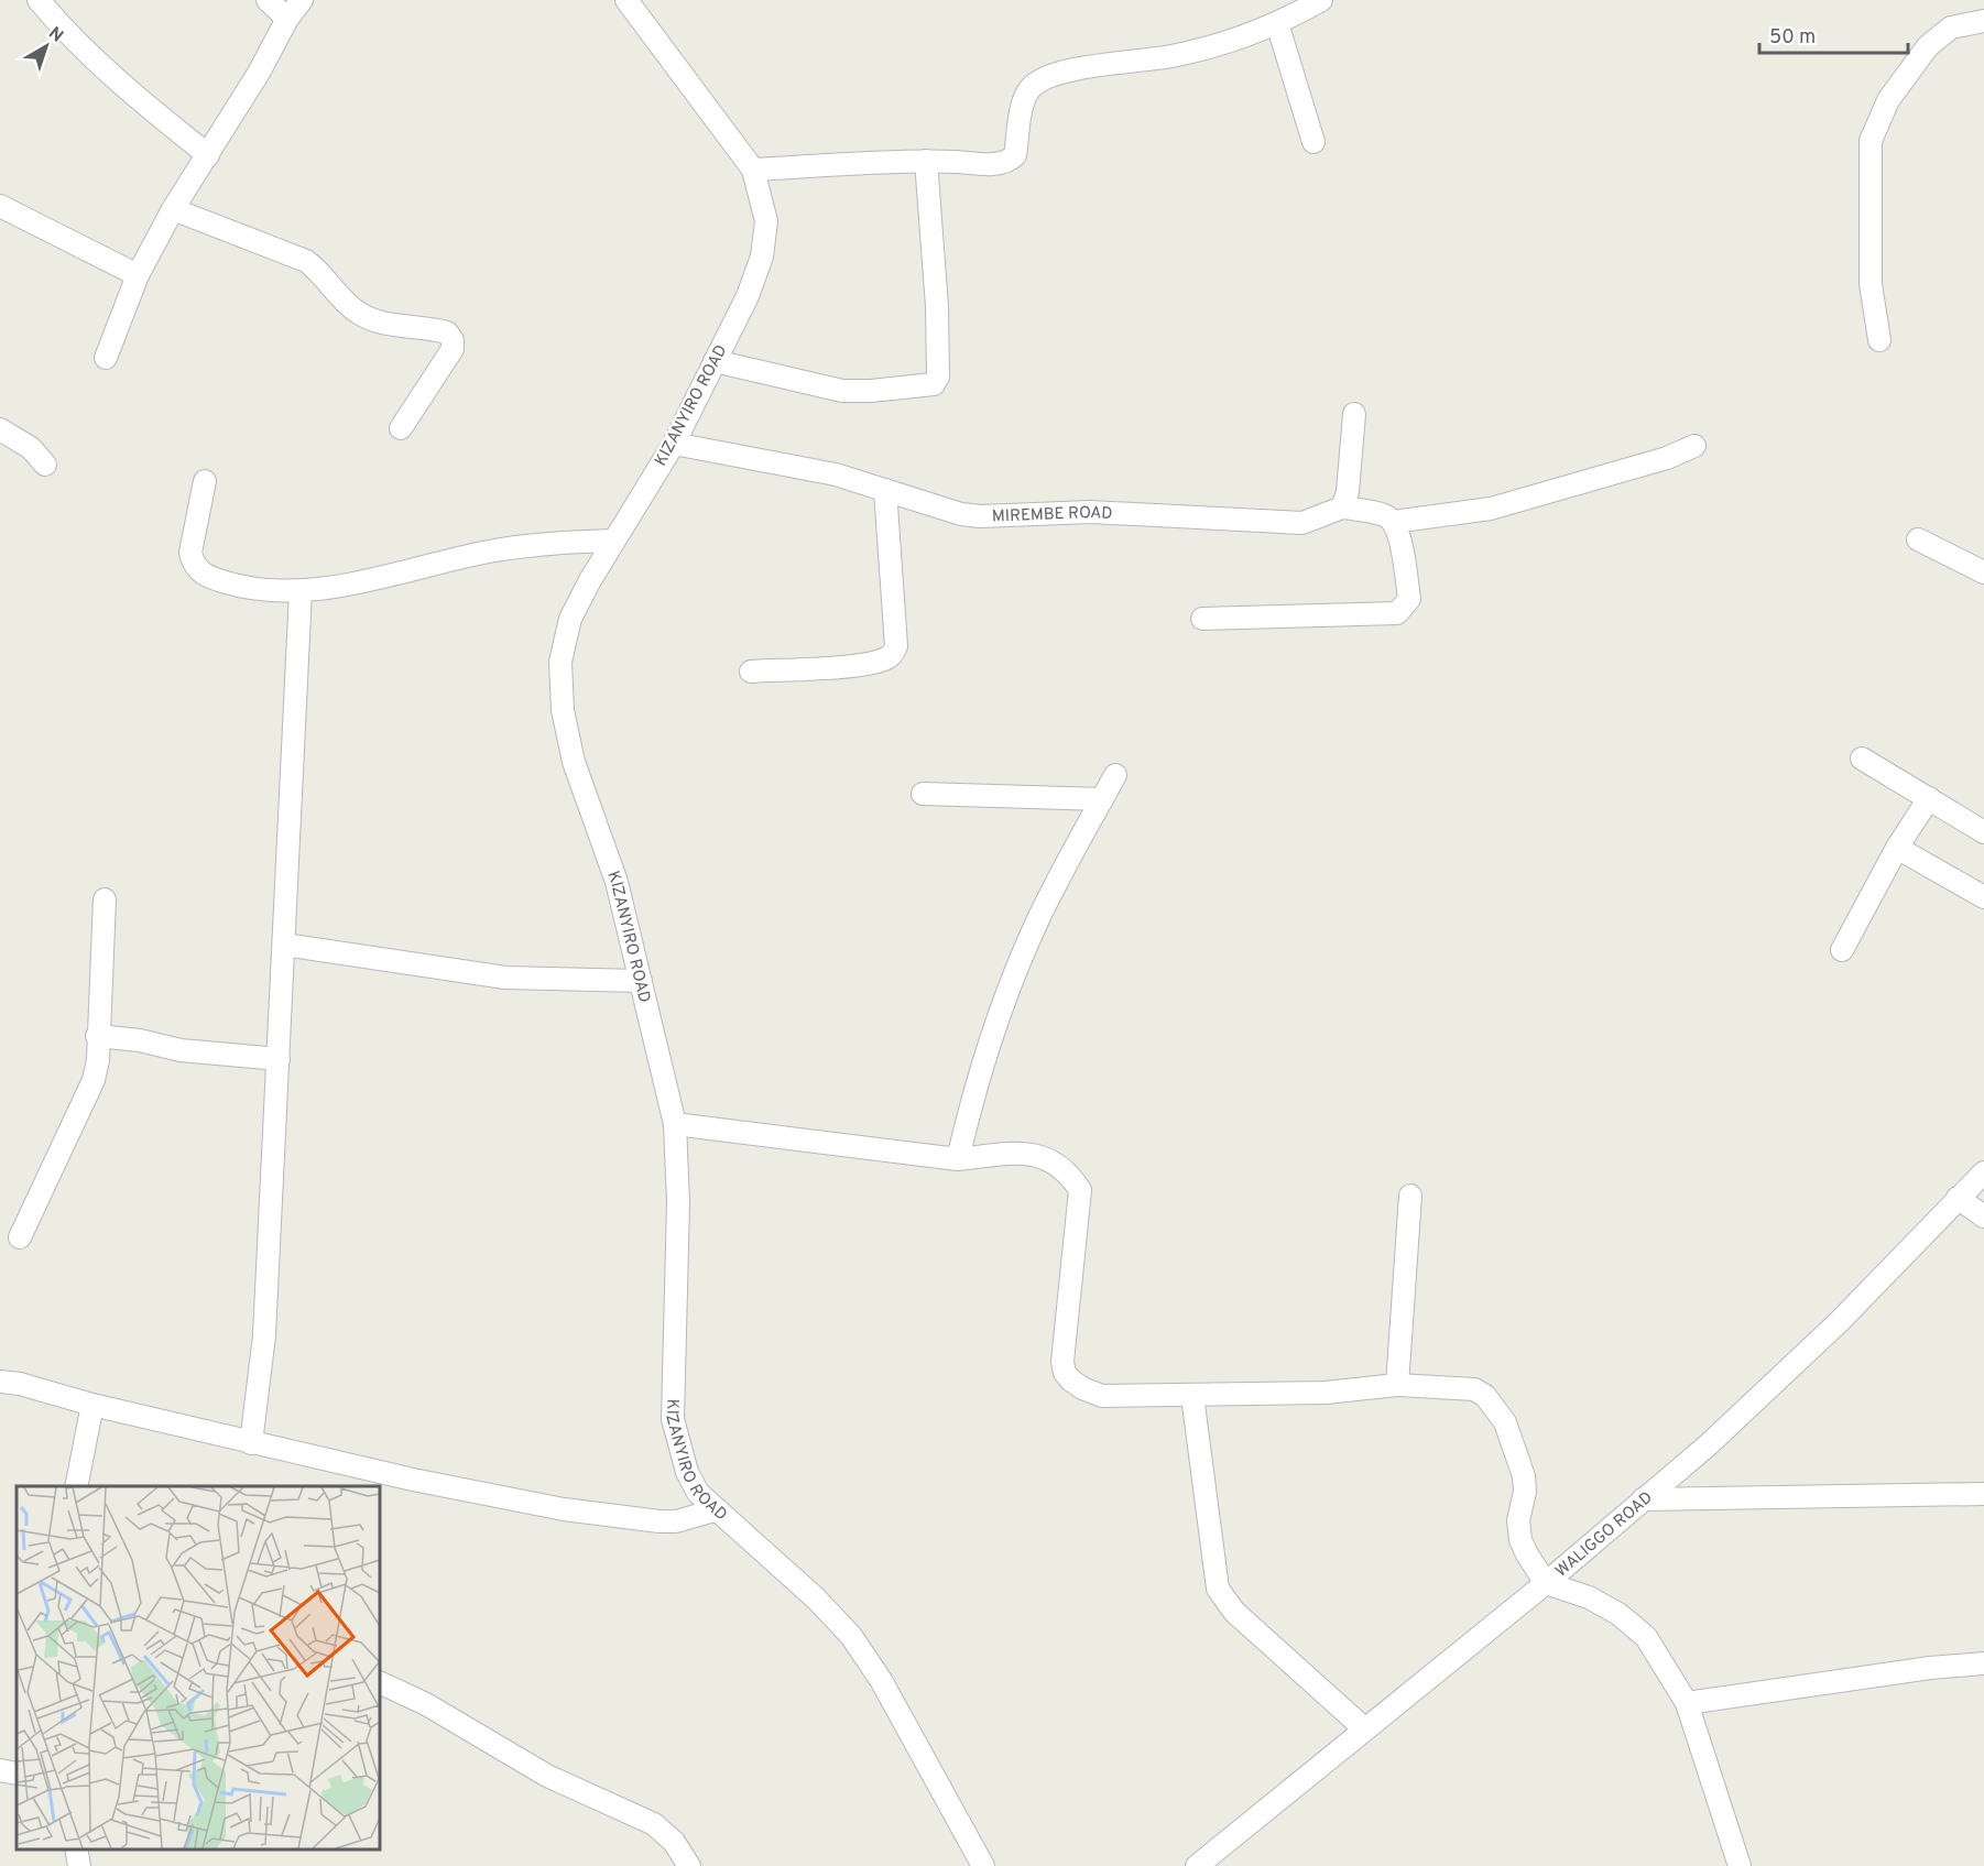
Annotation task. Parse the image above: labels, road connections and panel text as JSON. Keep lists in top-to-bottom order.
{
  "streets": {
    "street": ["KIZANYIRO ROAD", "MIREMBE ROAD", "WALIGGO ROAD"]
  },
  "crossings": [
    ["KIZANYIRO ROAD", "MIREMBE ROAD"]
  ],
  "scale_bar": "50 m",
  "north": "top right"
}
